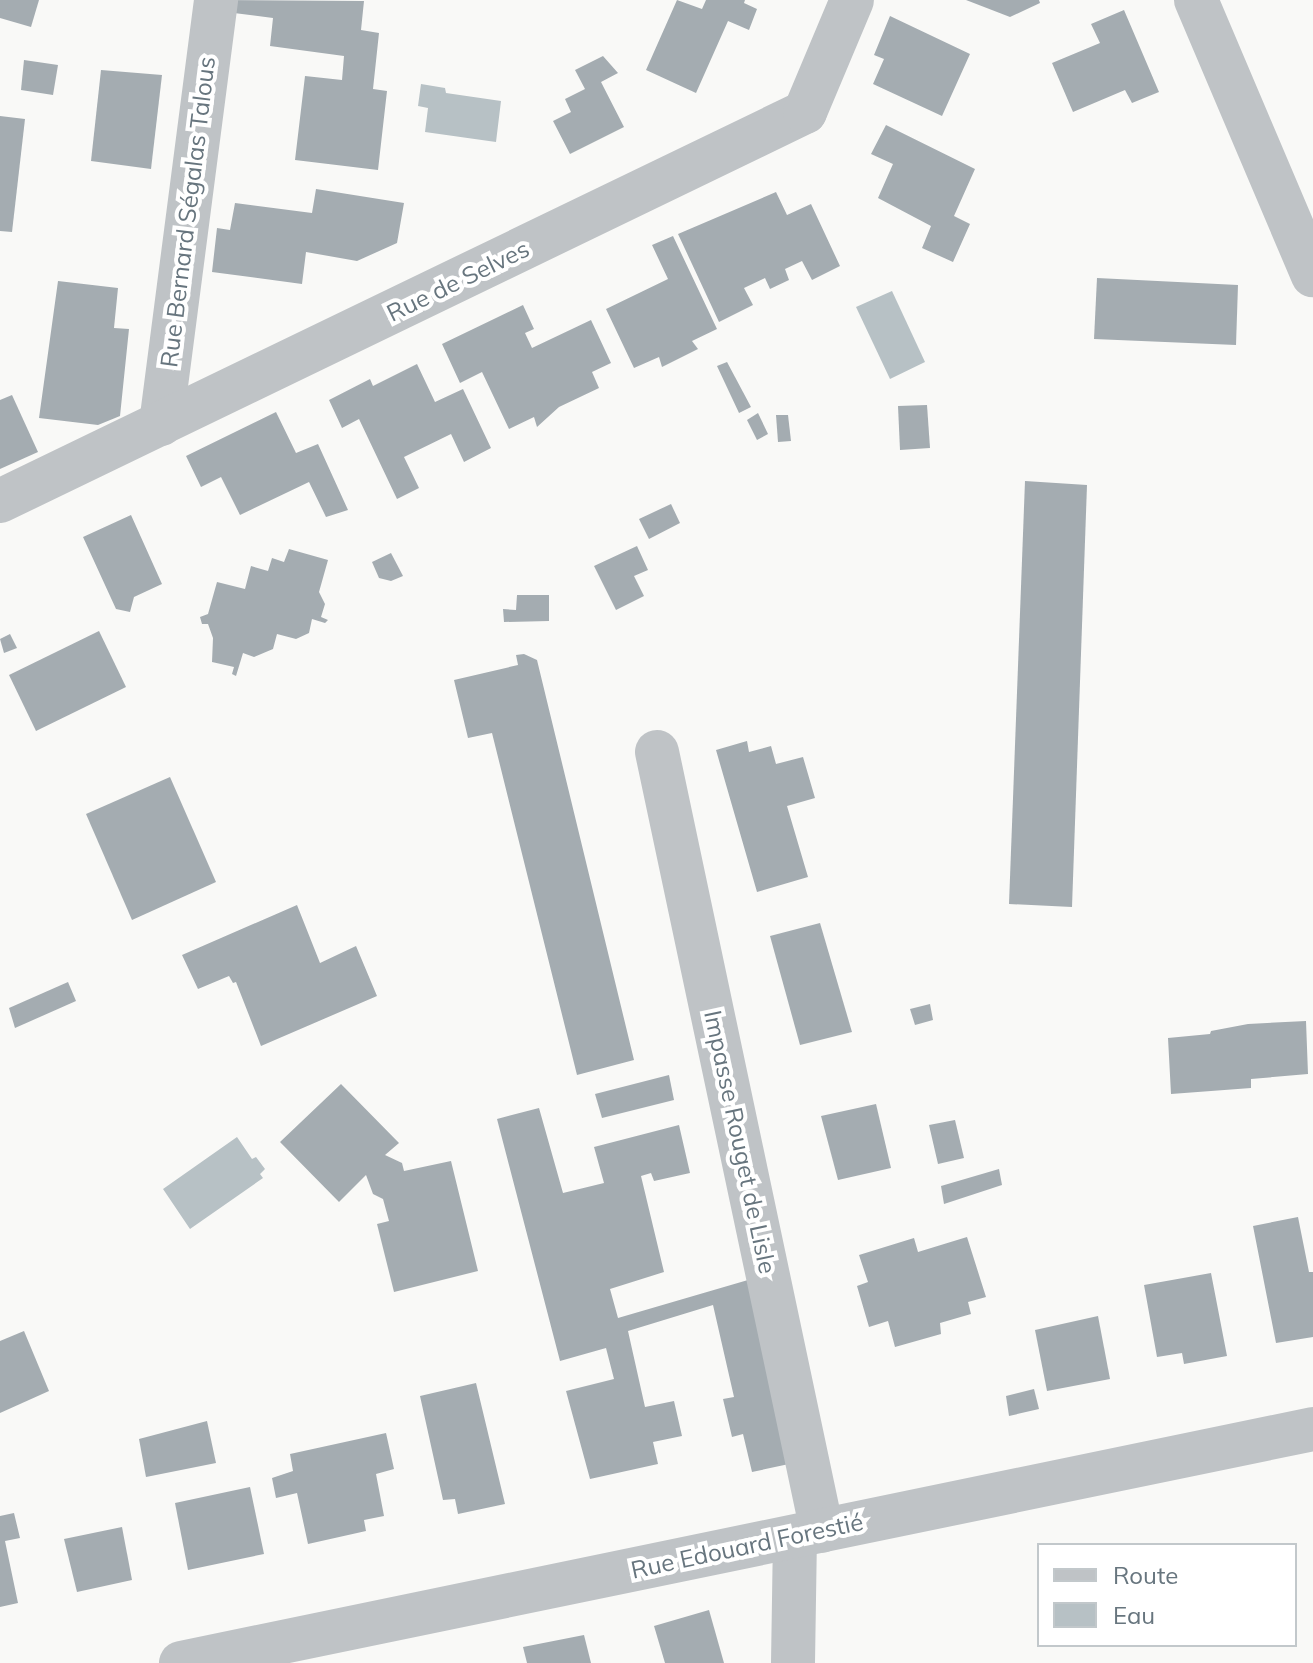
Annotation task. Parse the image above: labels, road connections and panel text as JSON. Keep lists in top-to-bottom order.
{
  "streets": {
    "street": [
      "Rue Bernard Ségalas Talous",
      "Rue de Selves",
      "Impasse Rouget de Lisle",
      "Rue Edouard Forestié"
    ]
  },
  "crossings": [
    ["Rue Bernard Ségalas Talous", "Rue de Selves"],
    ["Impasse Rouget de Lisle", "Rue Edouard Forestié"]
  ],
  "legend": ["Route", "Eau"]
}
